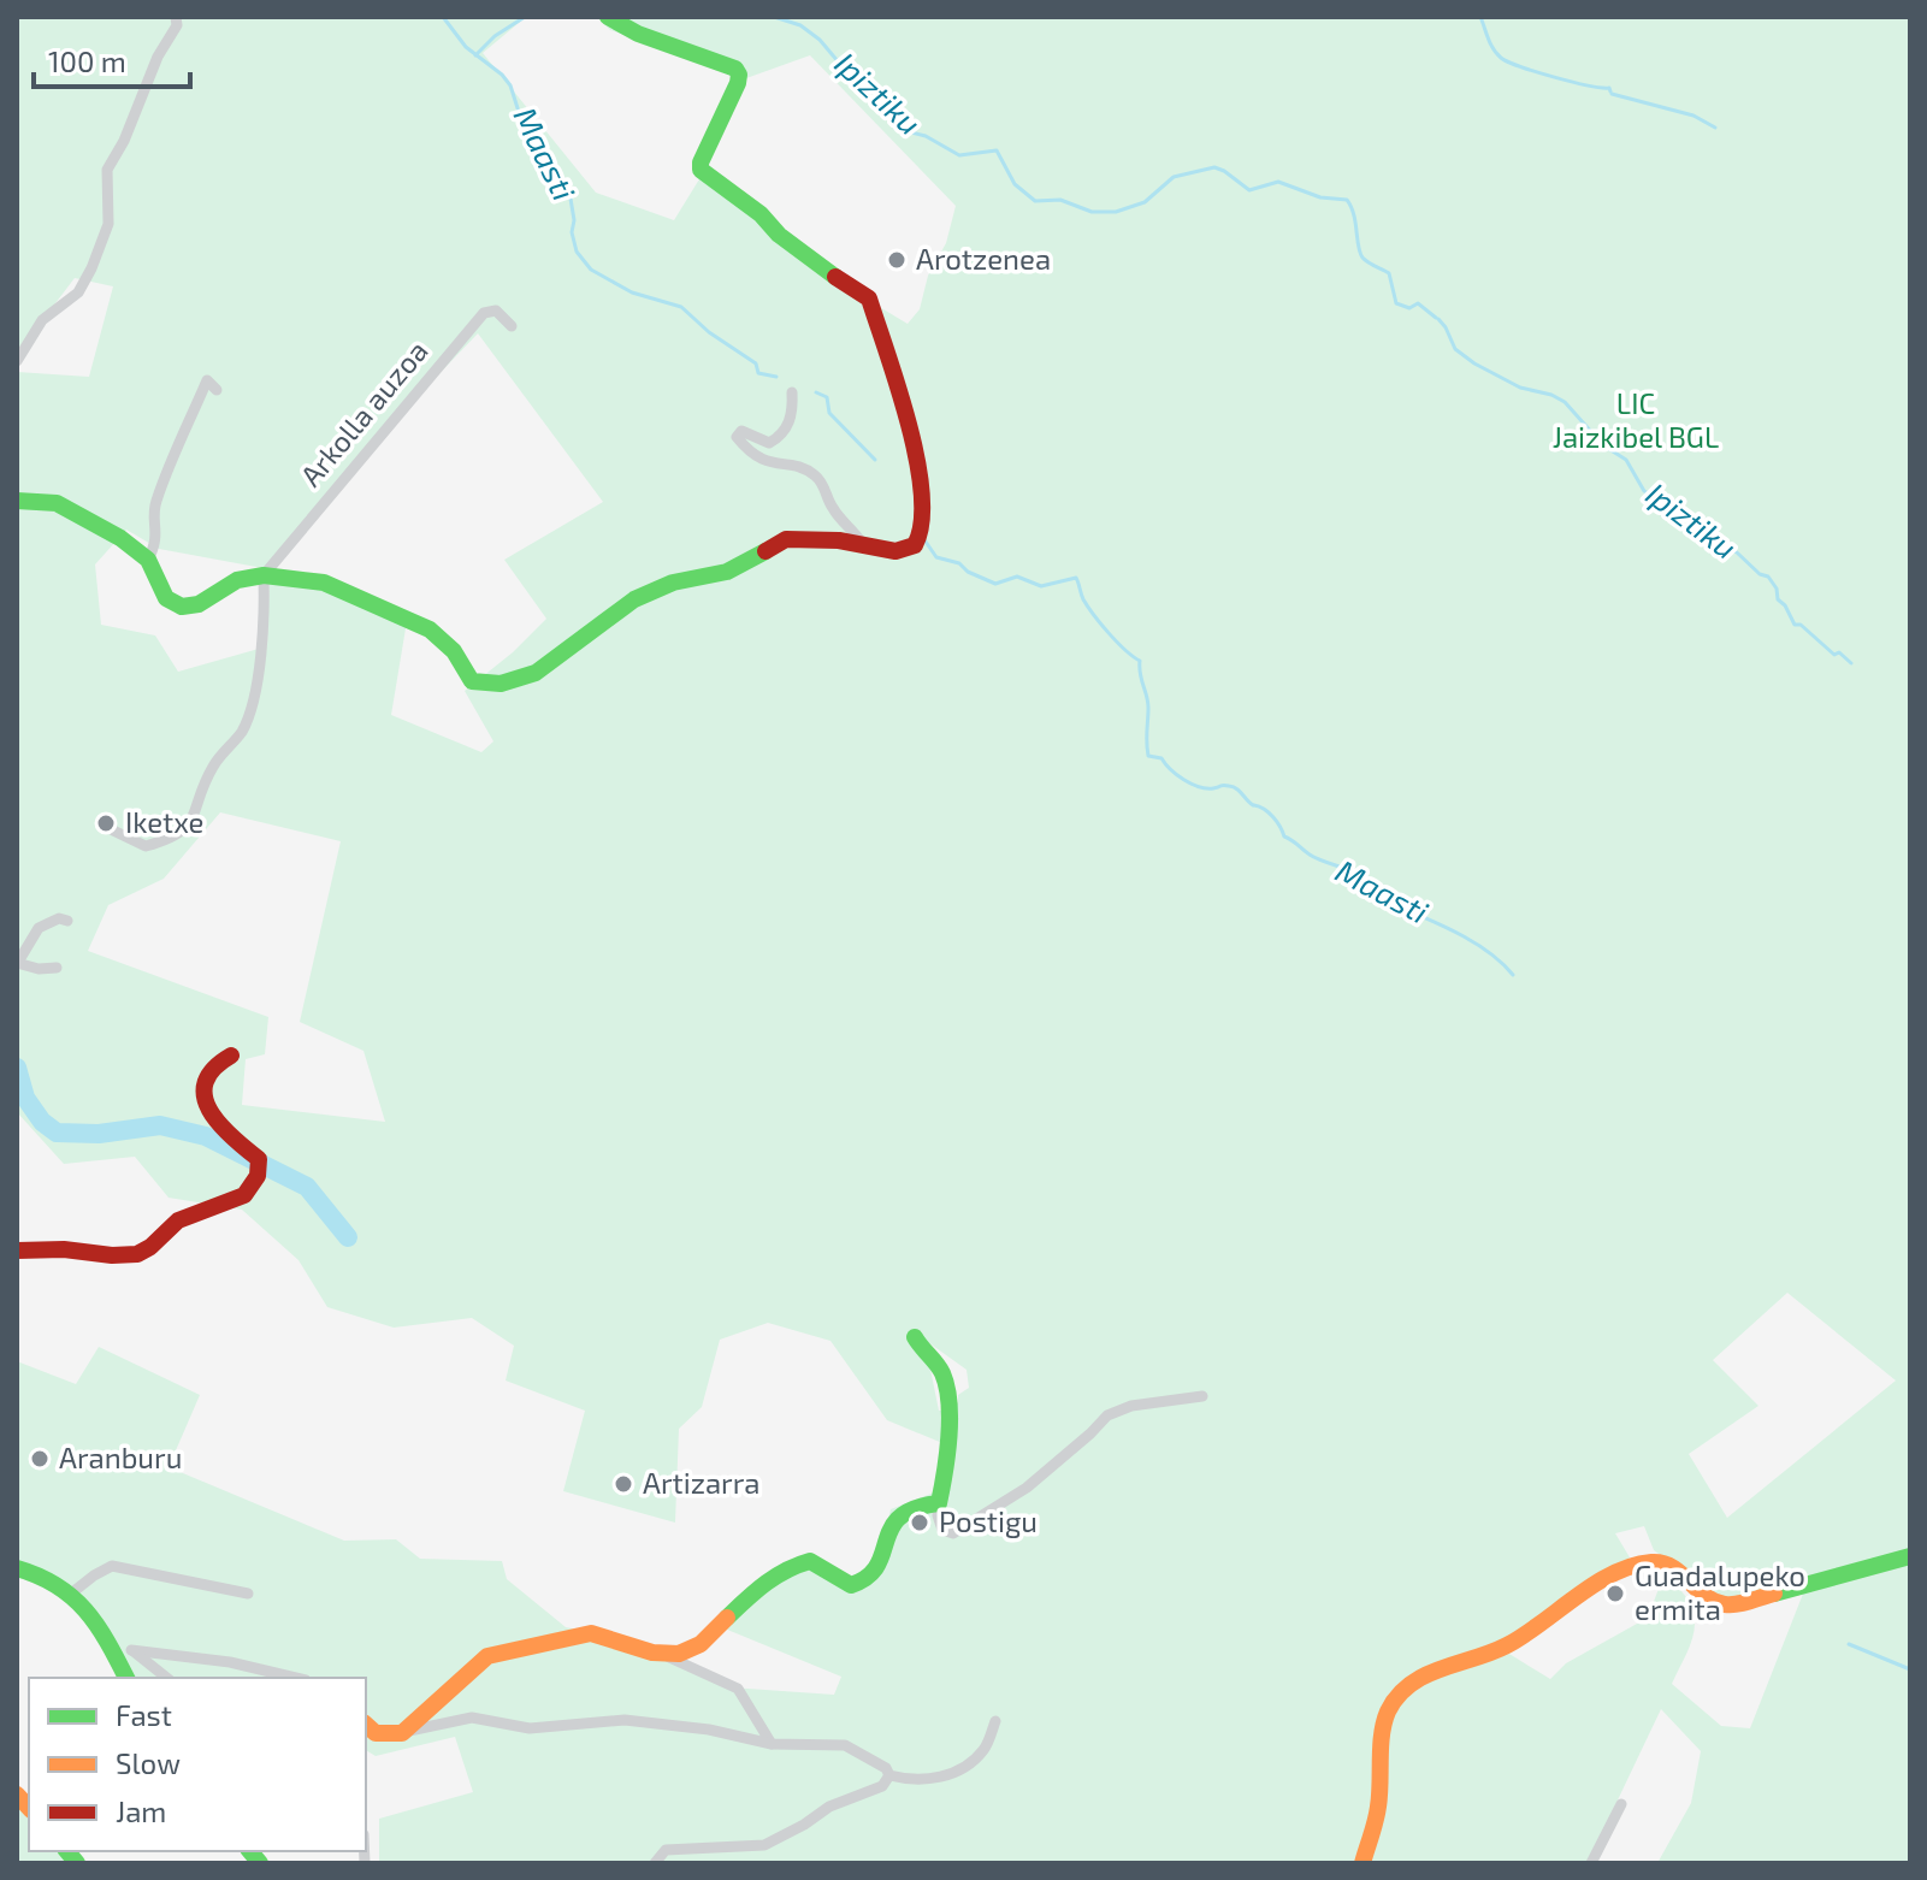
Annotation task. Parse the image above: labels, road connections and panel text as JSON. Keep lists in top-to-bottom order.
{
  "streets": {
    "street": ["Arkolla auzoa"]
  },
  "water": ["Ipiztiku", "Maasti"],
  "parks": ["LIC Jaizkibel BGL"],
  "places": [
    "Arotzenea",
    "Iketxe",
    "Aranburu",
    "Artizarra",
    "Postigu",
    "Guadalupeko ermita"
  ],
  "legend": ["Fast", "Slow", "Jam"],
  "scale_bar": "100 m"
}
